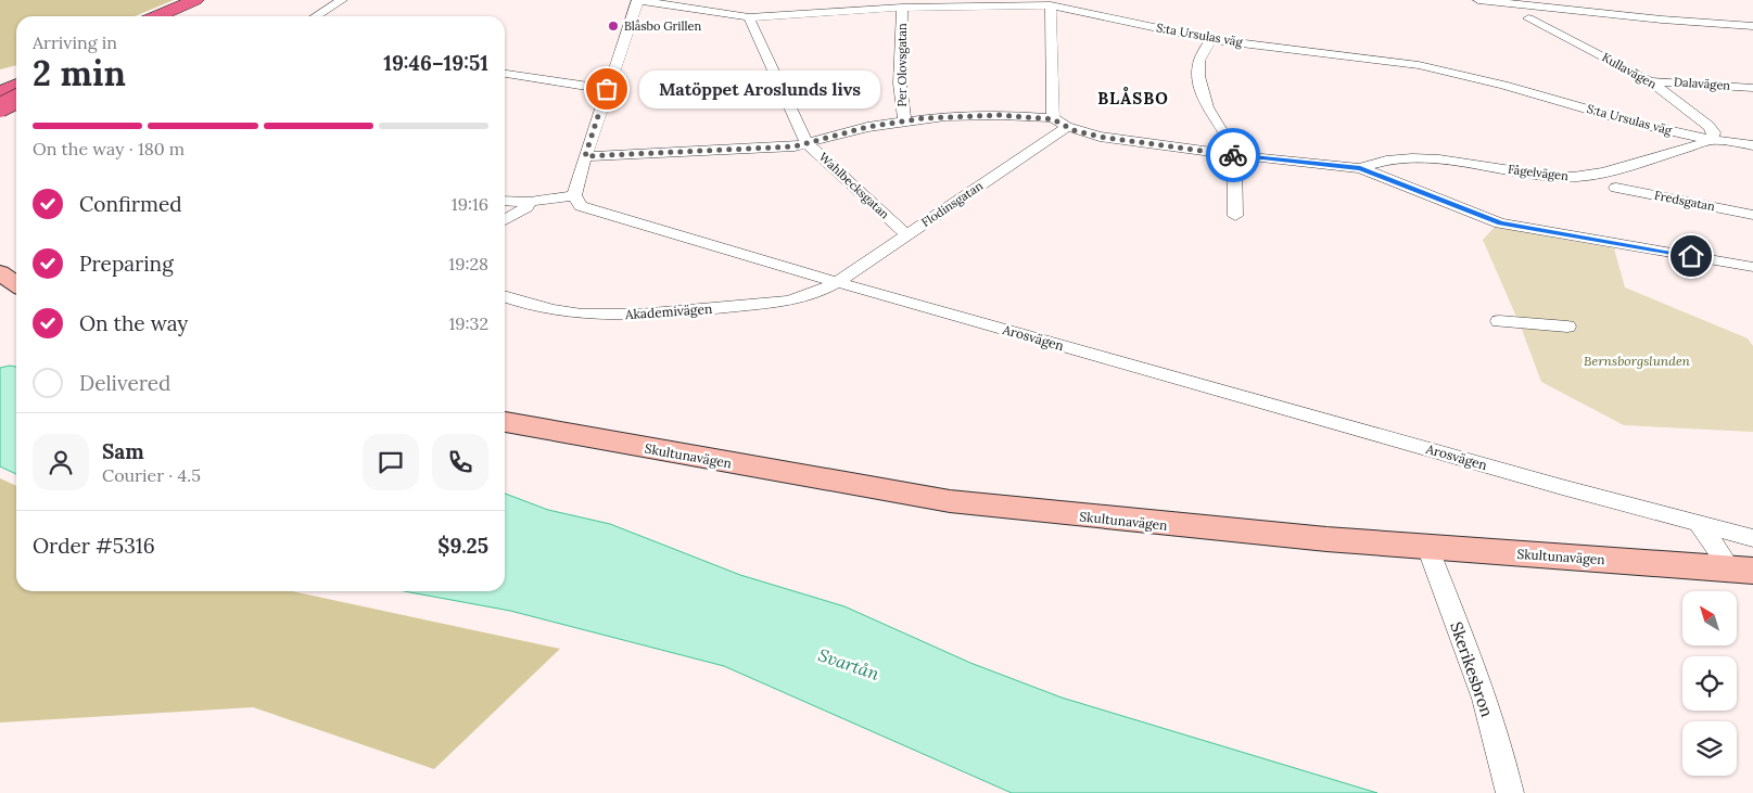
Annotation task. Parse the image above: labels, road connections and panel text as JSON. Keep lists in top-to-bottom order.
{
  "streets": {
    "street": [
      "S:ta Ursulas väg",
      "Per Olovsgatan",
      "Kullavägen",
      "Dalavägen",
      "Fågelvägen",
      "Wahlbecksgatan",
      "Fredsgatan",
      "Flodinsgatan",
      "Akademivägen",
      "Arosvägen",
      "Skultunavägen",
      "Skerikesbron"
    ]
  },
  "crossings": [
    ["S:ta Ursulas väg", "Per Olovsgatan"],
    ["S:ta Ursulas väg", "Kullavägen"],
    ["S:ta Ursulas väg", "Fågelvägen"],
    ["S:ta Ursulas väg", "Wahlbecksgatan"],
    ["Kullavägen", "Dalavägen"],
    ["Kullavägen", "Fågelvägen"],
    ["Wahlbecksgatan", "Flodinsgatan"],
    ["Flodinsgatan", "Akademivägen"],
    ["Flodinsgatan", "Arosvägen"],
    ["Akademivägen", "Arosvägen"],
    ["Skultunavägen", "Skerikesbron"]
  ],
  "districts": ["BLÅSBO"],
  "water": ["Svartån"],
  "parks": ["Bernsborgslunden"],
  "places": ["Blåsbo Grillen", "Matöppet Aroslunds livs"],
  "north": "top left",
  "page": {
    "heading": ["2 min", "Arriving in", "19:46–19:51"],
    "panel": [
      "Sam",
      "Courier · 4.5",
      "Order #5316",
      "$9.25"
    ],
    "bubble": "Matöppet Aroslunds livs",
    "bar": "On the way · 180 m",
    "list": [
      ["Confirmed", "19:16"],
      ["Preparing", "19:28"],
      ["On the way", "19:32"],
      "Delivered"
    ]
  }
}
